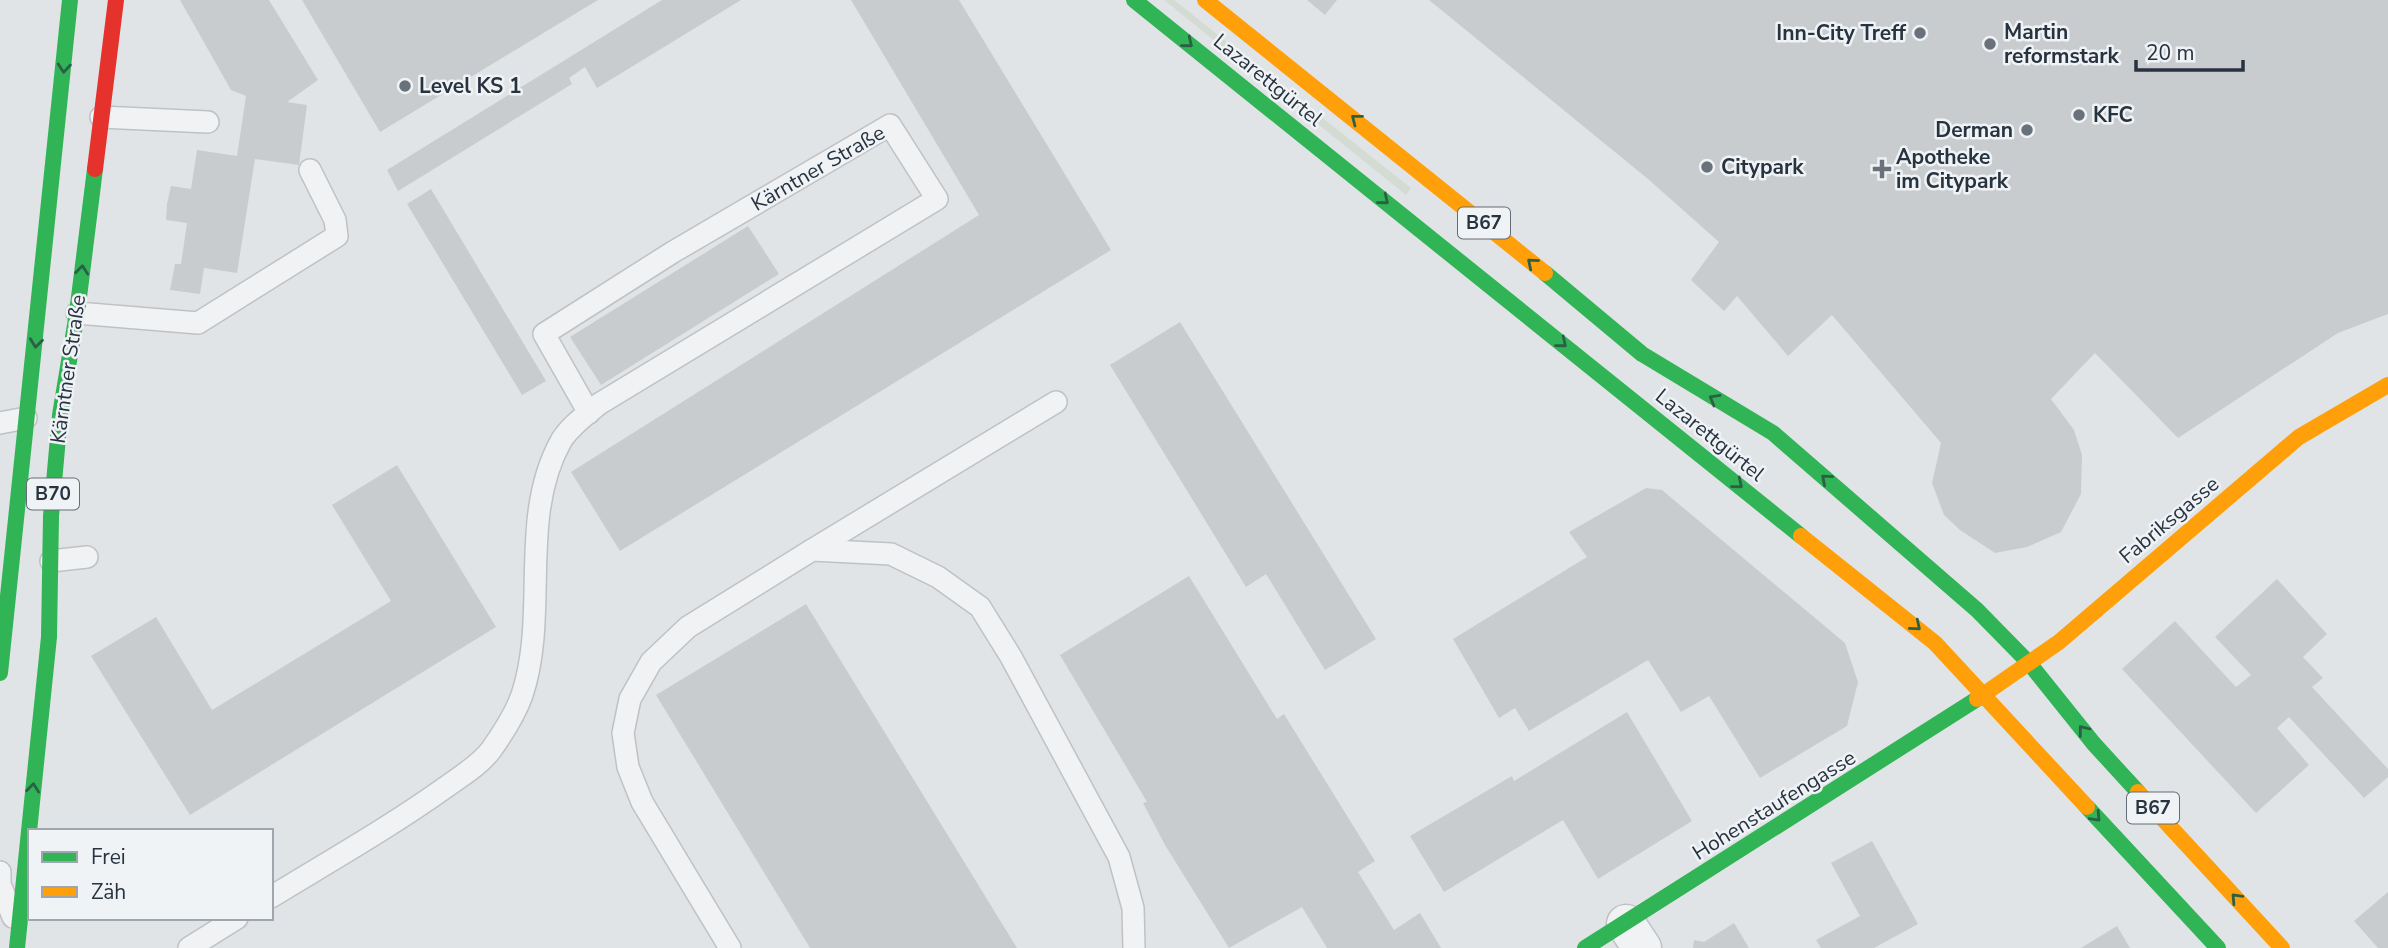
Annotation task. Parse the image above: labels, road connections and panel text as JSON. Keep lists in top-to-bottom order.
{
  "streets": {
    "main road": [
      "Lazarettgürtel",
      "Kärntner Straße",
      "B67",
      "B70",
      "Fabriksgasse",
      "Hohenstaufengasse"
    ]
  },
  "crossings": [
    ["Lazarettgürtel", "Fabriksgasse"],
    ["Lazarettgürtel", "Hohenstaufengasse"],
    ["Fabriksgasse", "Hohenstaufengasse"]
  ],
  "places": {
    "other": [
      "Inn-City Treff",
      "Martin reformstark",
      "Level KS 1",
      "KFC",
      "Derman",
      "Citypark"
    ],
    "health": ["Apotheke im Citypark"]
  },
  "legend": ["Frei", "Zäh"],
  "scale_bar": "20 m"
}
